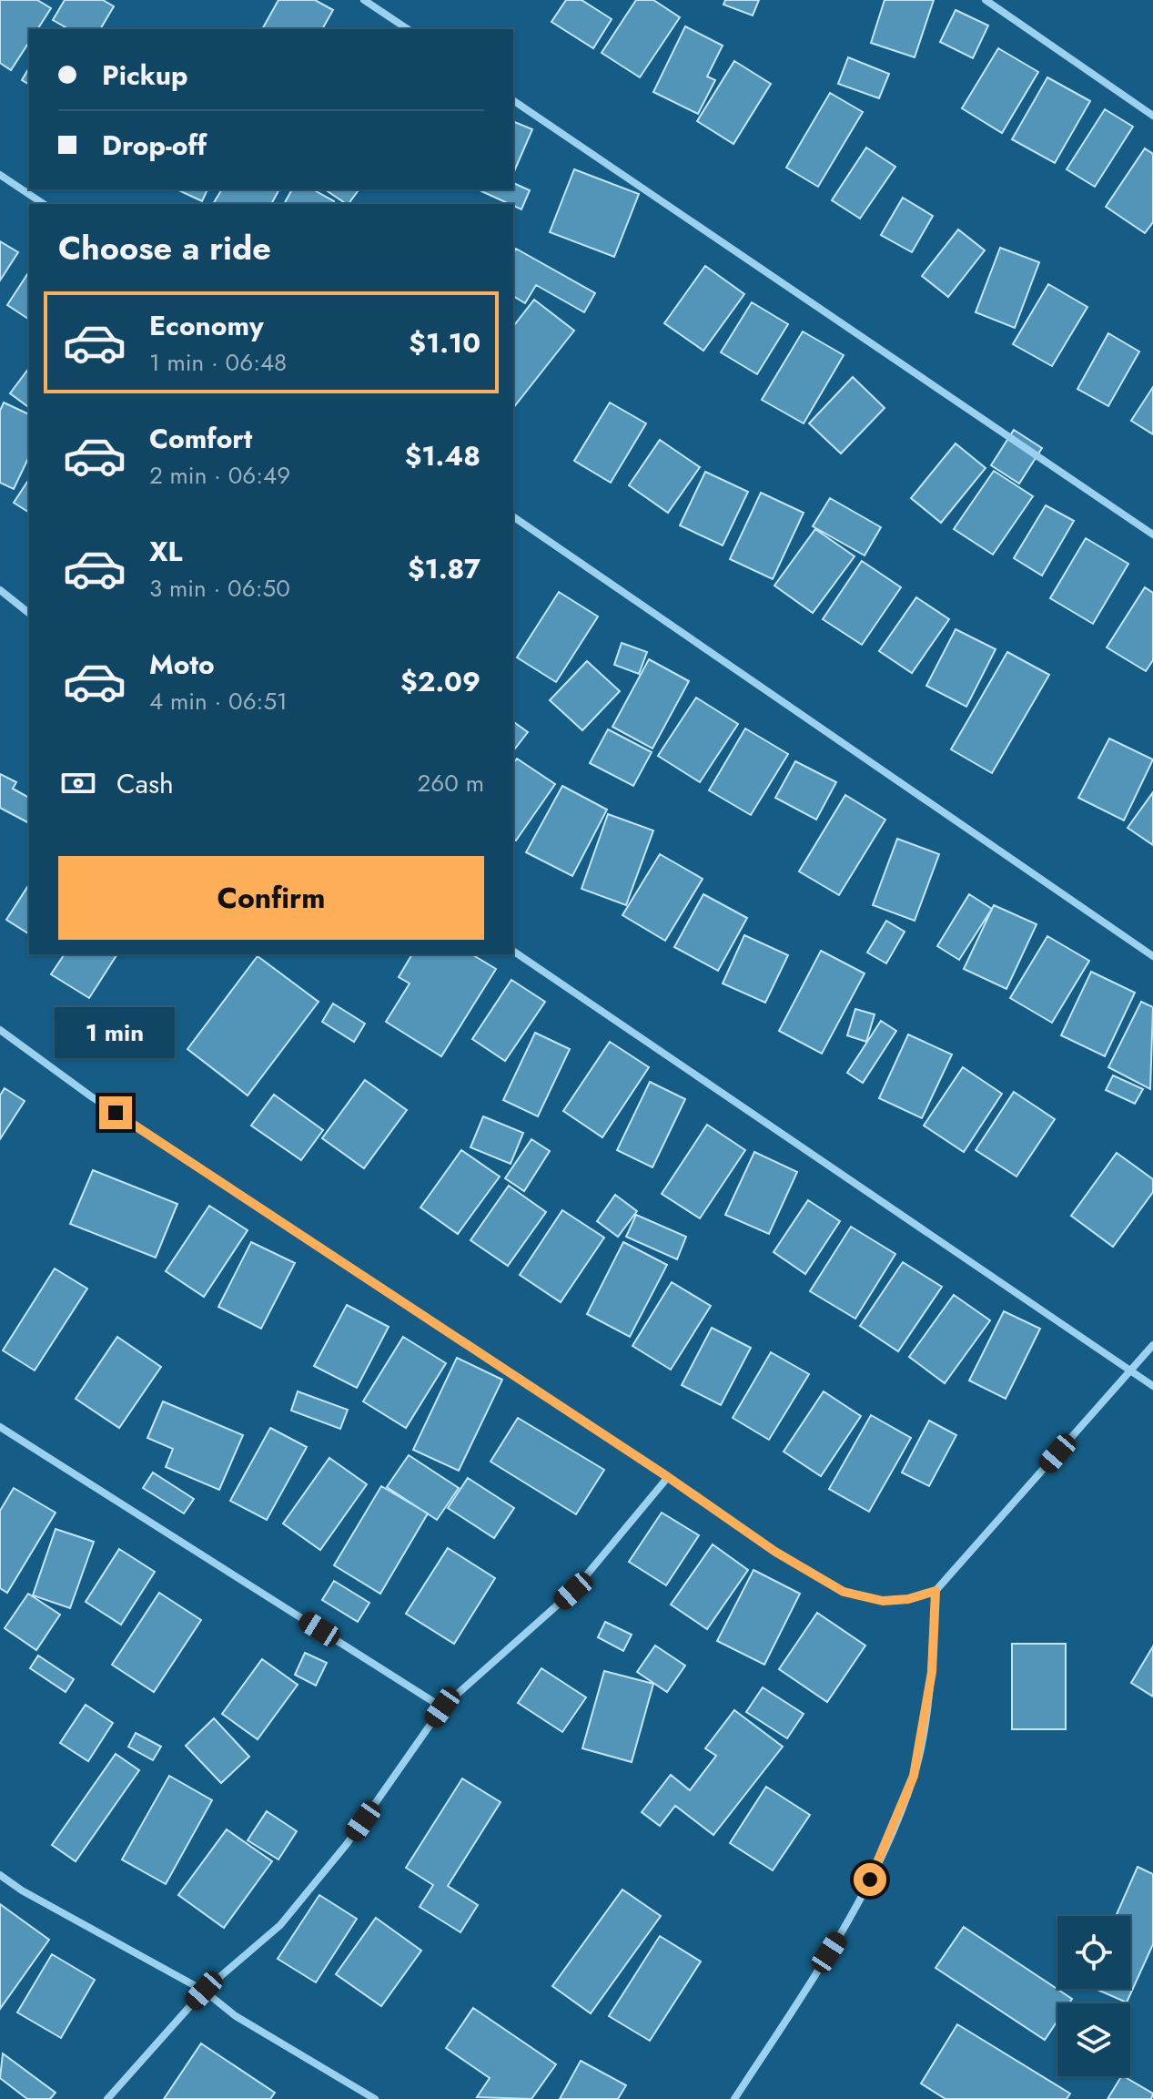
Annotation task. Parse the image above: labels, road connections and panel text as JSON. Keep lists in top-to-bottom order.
{
  "page": {
    "banner": ["Pickup", "Drop-off"],
    "heading": "Choose a ride",
    "list": [
      {
        "name": "Economy",
        "note": "1 min · 06:48",
        "value": "$1.10"
      },
      {
        "name": "Comfort",
        "note": "2 min · 06:49",
        "value": "$1.48"
      },
      {
        "name": "XL",
        "note": "3 min · 06:50",
        "value": "$1.87"
      },
      {
        "name": "Moto",
        "note": "4 min · 06:51",
        "value": "$2.09"
      }
    ],
    "pay": ["Cash", "260 m"],
    "buttons": "Confirm",
    "bubble": "1 min"
  }
}
